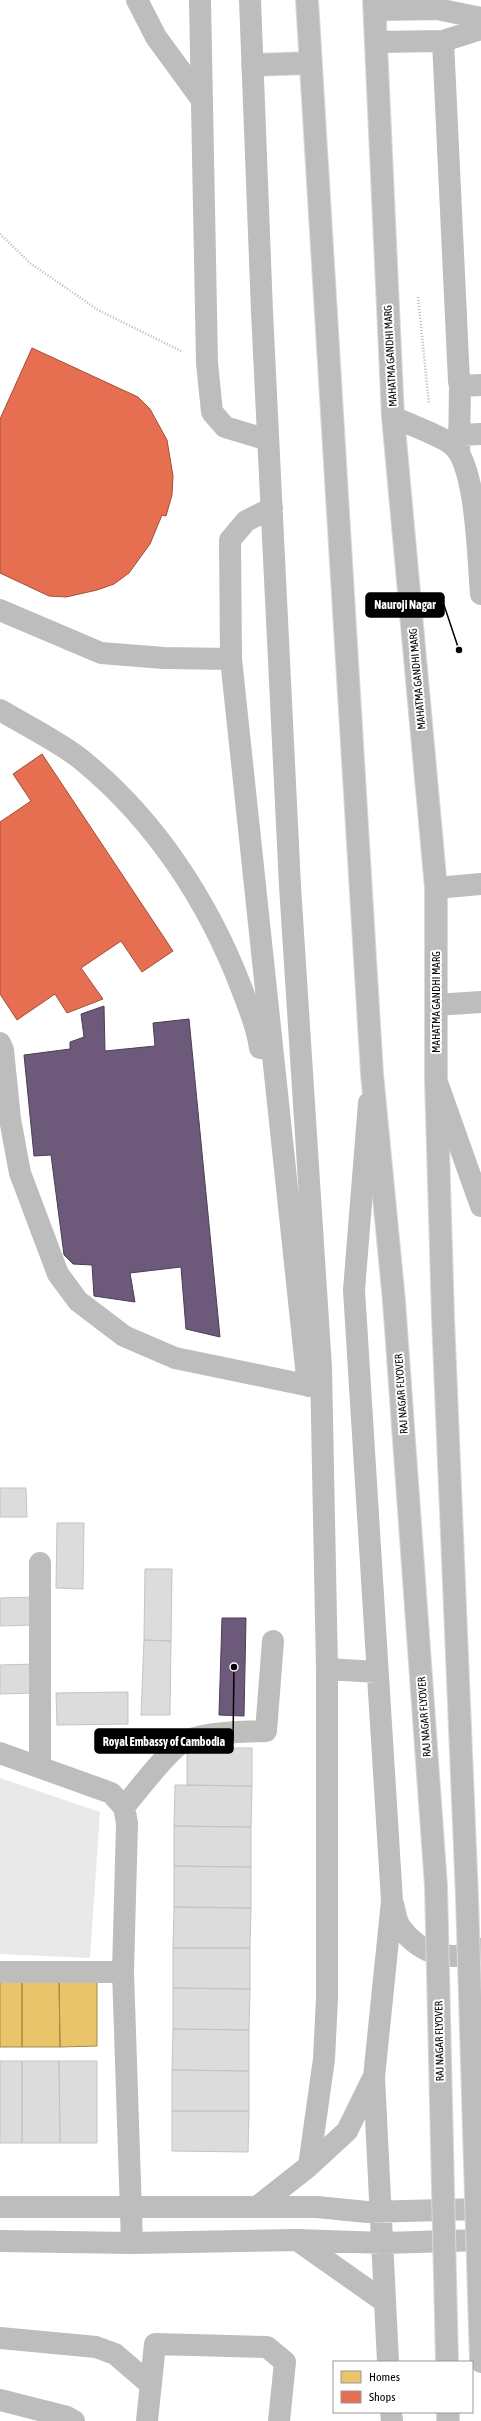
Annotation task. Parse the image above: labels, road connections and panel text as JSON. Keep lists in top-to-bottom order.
{
  "streets": {
    "street": ["MAHATMA GANDHI MARG", "RAJ NAGAR FLYOVER"]
  },
  "places": ["Nauroji Nagar", "Royal Embassy of Cambodia"],
  "legend": ["Homes", "Shops"]
}
